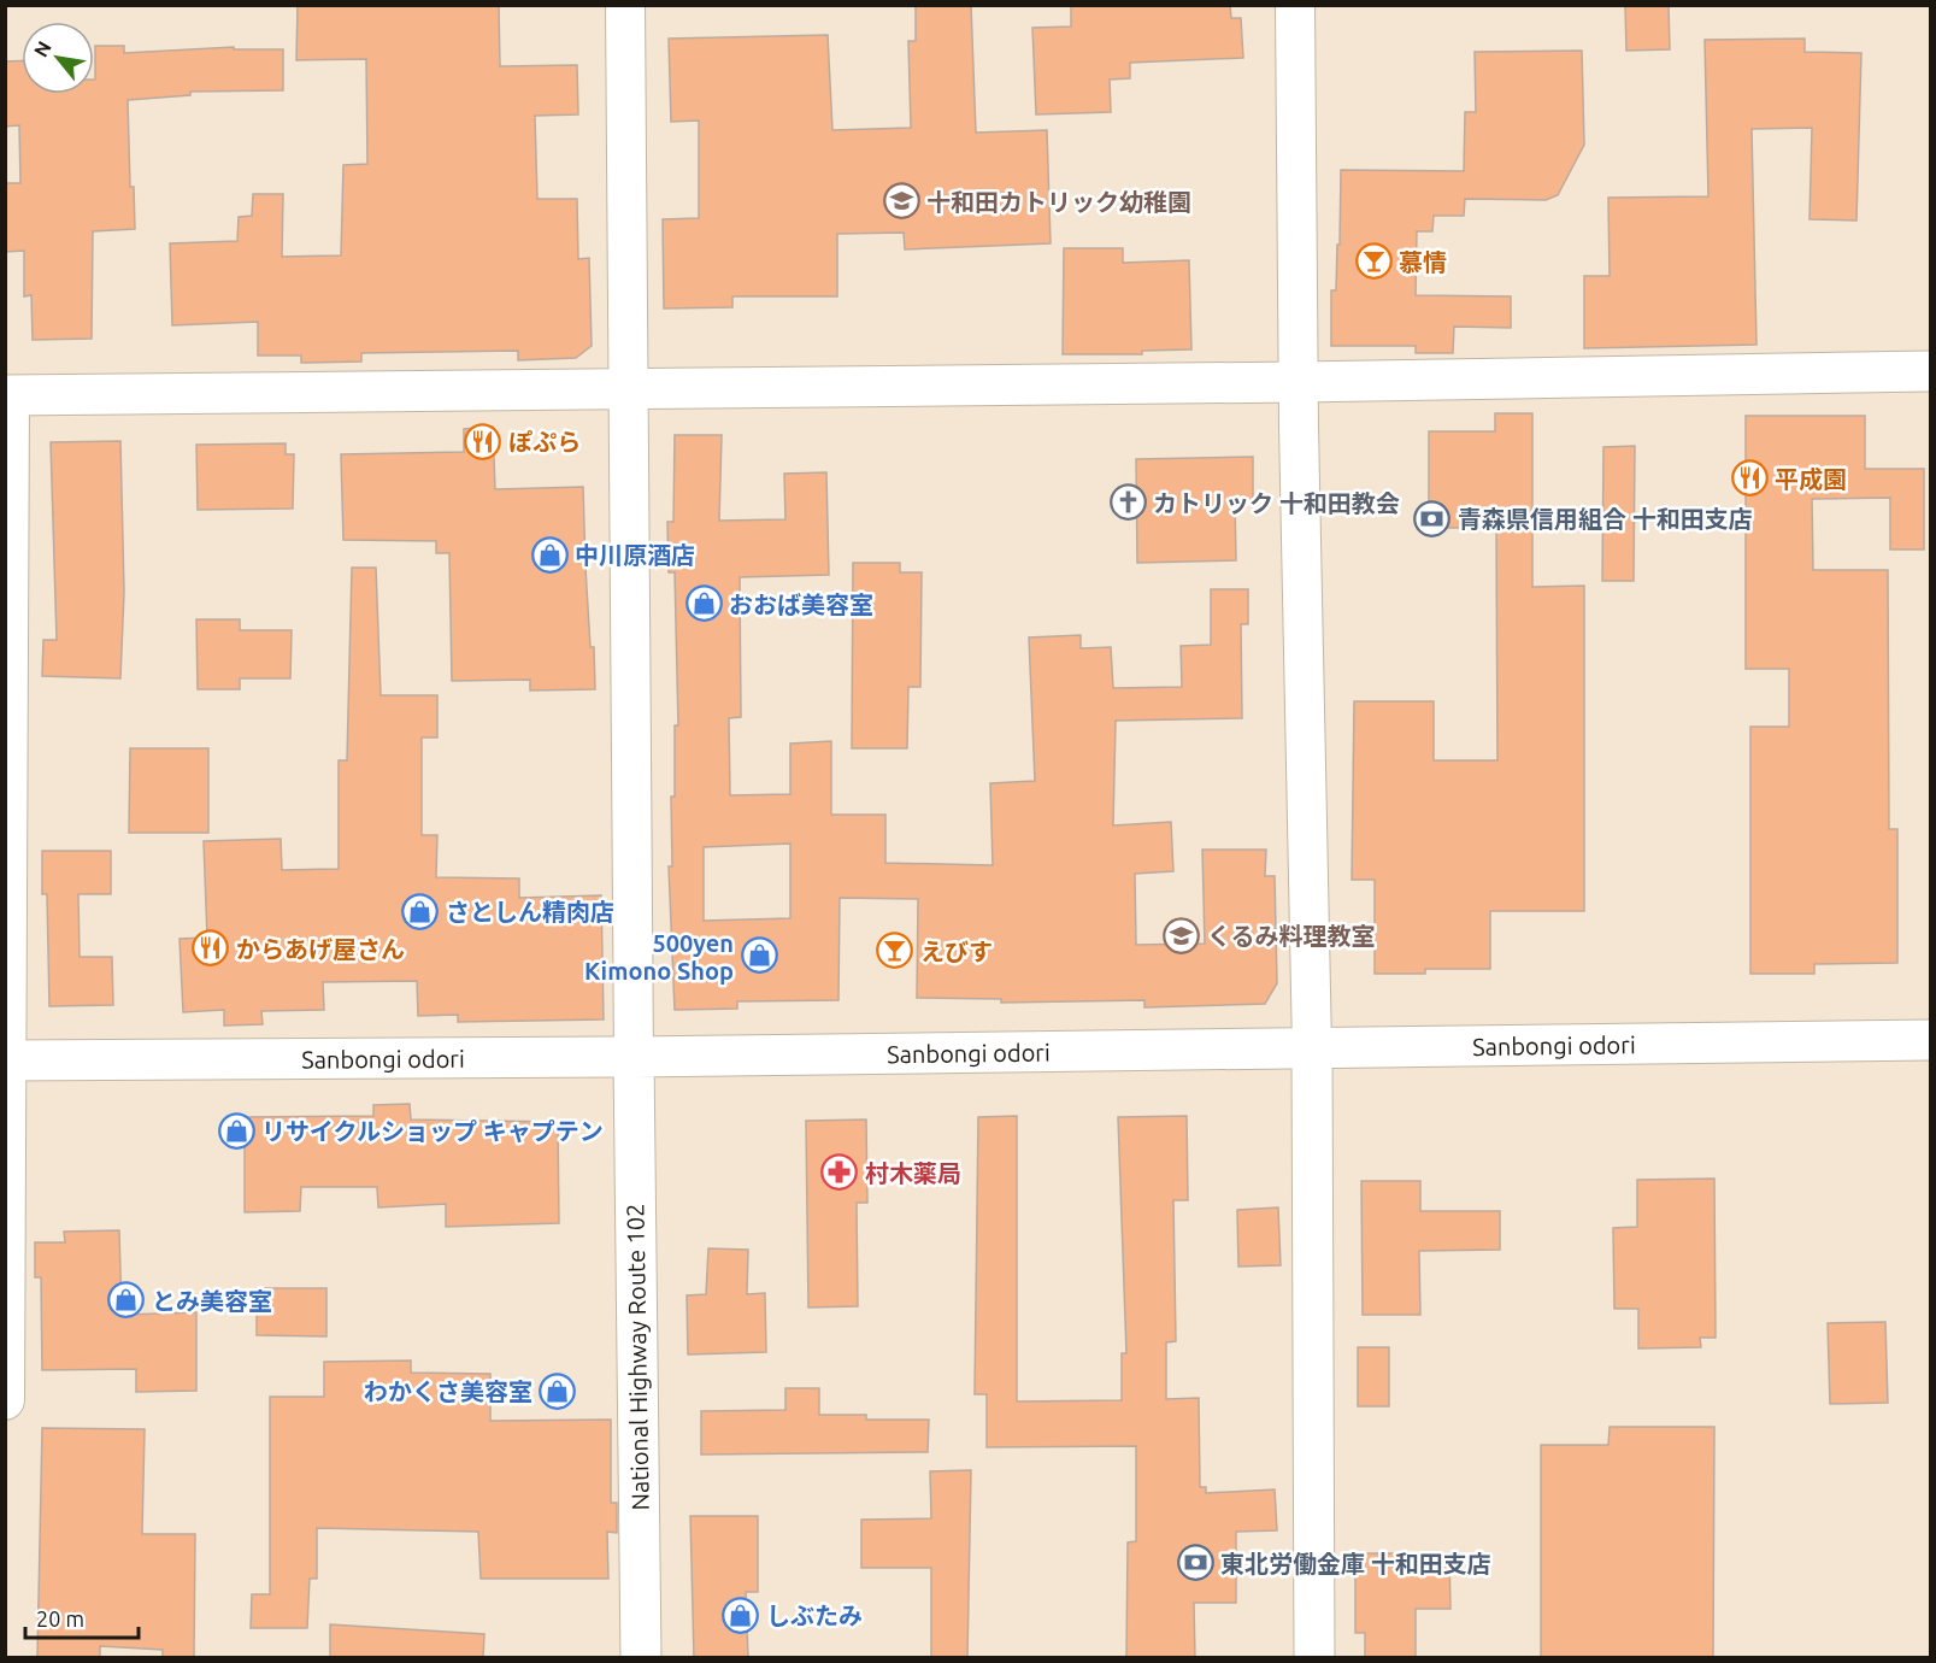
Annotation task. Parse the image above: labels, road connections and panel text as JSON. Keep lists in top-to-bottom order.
{
  "streets": {
    "main road": ["Sanbongi odori", "National Highway Route 102"]
  },
  "crossings": [
    ["Sanbongi odori", "National Highway Route 102"]
  ],
  "places": {
    "school or university": ["十和田カトリック幼稚園", "くるみ料理教室"],
    "bar": ["慕情", "えびす"],
    "restaurant": ["ぽぷら", "平成園", "からあげ屋さん"],
    "church": ["カトリック 十和田教会"],
    "bank": ["青森県信用組合 十和田支店", "東北労働金庫 十和田支店"],
    "shop": [
      "中川原酒店",
      "おおば美容室",
      "さとしん精肉店",
      "500yen Kimono Shop",
      "リサイクルショップ キャプテン",
      "とみ美容室",
      "わかくさ美容室",
      "しぶたみ"
    ],
    "pharmacy": ["村木薬局"]
  },
  "scale_bar": "20 m",
  "north": "top left"
}
